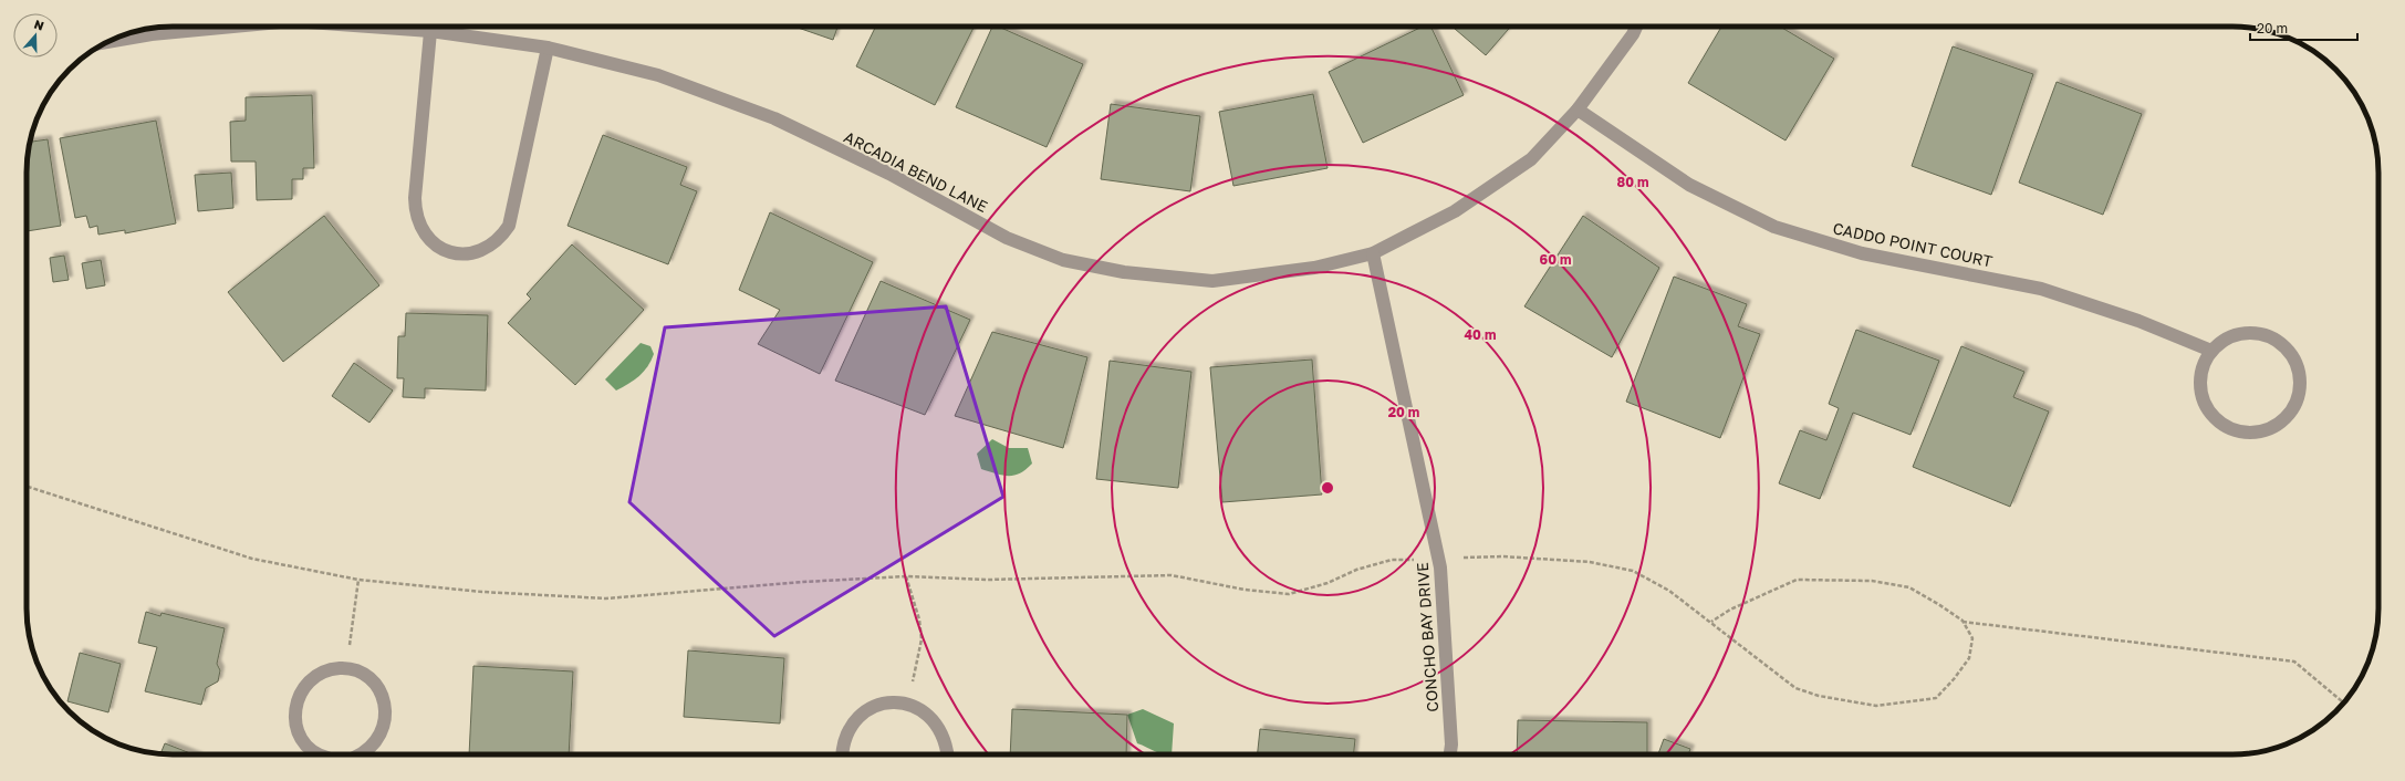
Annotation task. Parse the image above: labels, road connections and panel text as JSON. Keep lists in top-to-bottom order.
{
  "streets": {
    "street": ["ARCADIA BEND LANE", "CADDO POINT COURT", "CONCHO BAY DRIVE"]
  },
  "crossings": [
    ["ARCADIA BEND LANE", "CADDO POINT COURT"],
    ["ARCADIA BEND LANE", "CONCHO BAY DRIVE"]
  ],
  "scale_bar": "20 m",
  "north": "top",
  "rings": [
    "80 m",
    "60 m",
    "40 m",
    "20 m"
  ]
}
